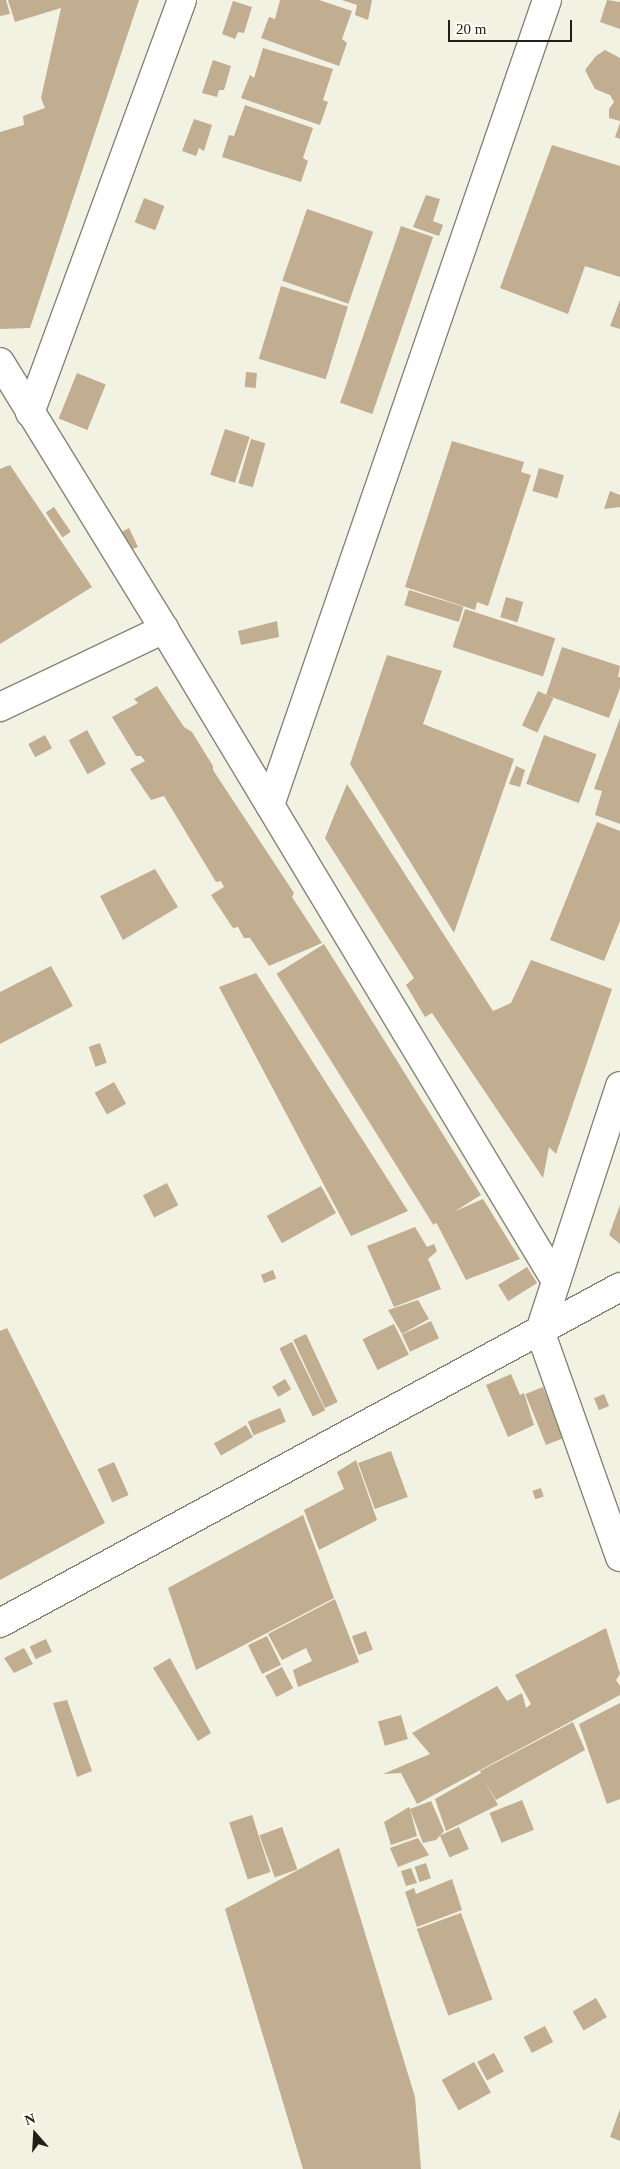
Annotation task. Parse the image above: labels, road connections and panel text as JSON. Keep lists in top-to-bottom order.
{
  "scale_bar": "20 m",
  "north": "top"
}
